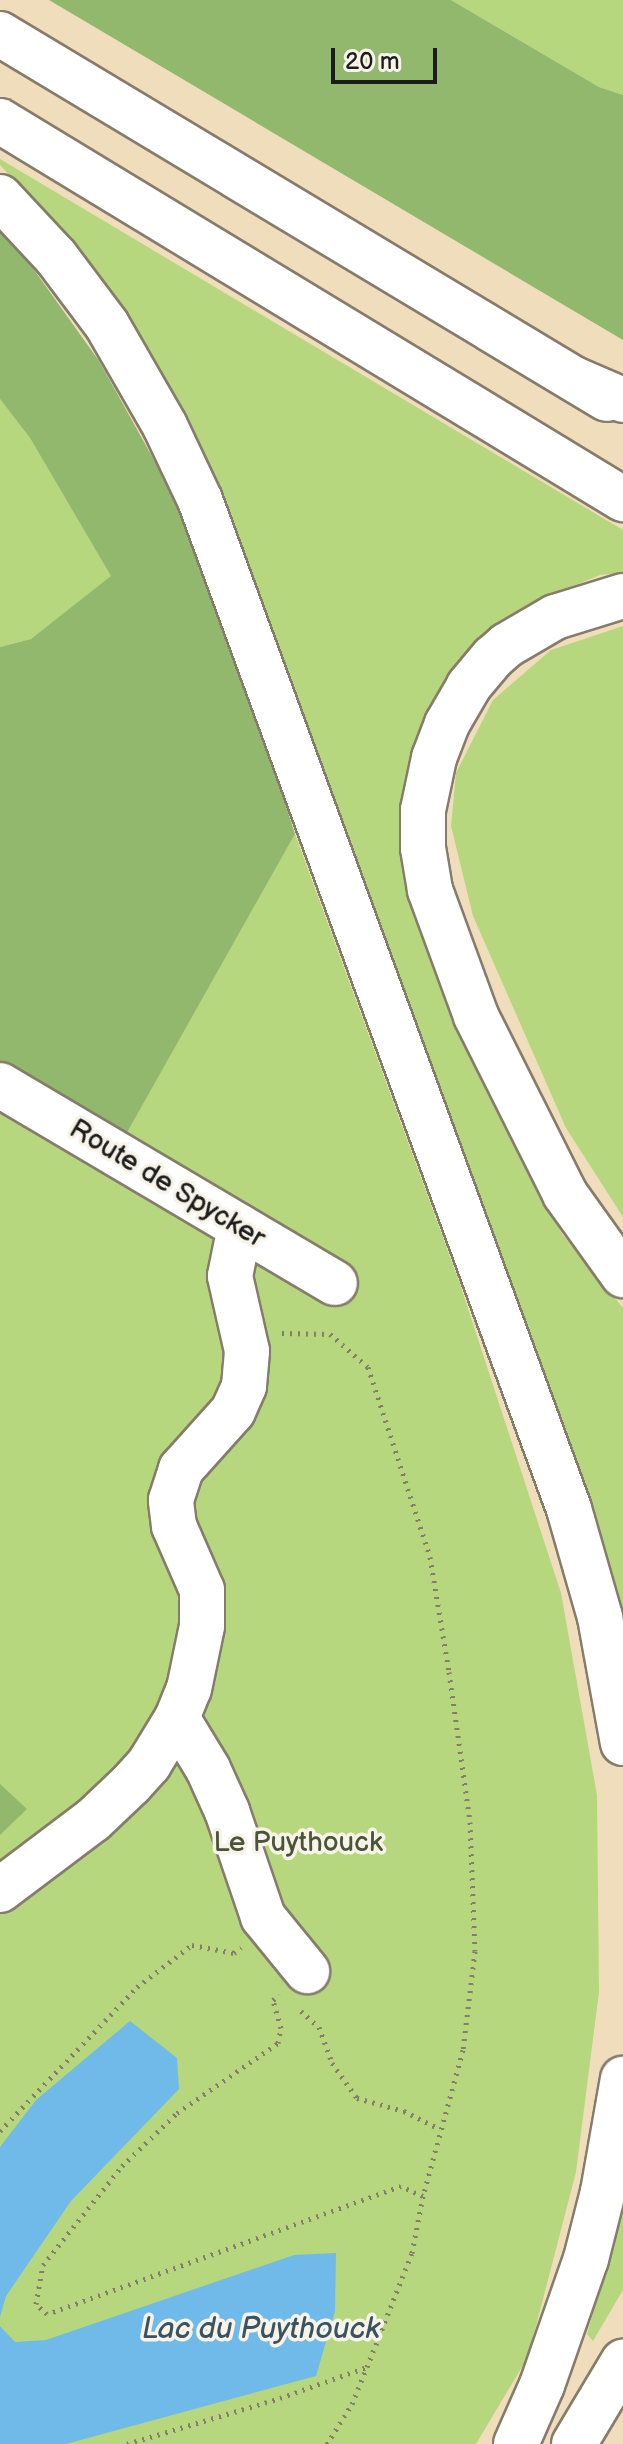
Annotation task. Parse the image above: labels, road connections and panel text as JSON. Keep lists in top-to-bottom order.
{
  "streets": {
    "main road": ["Route de Spycker"]
  },
  "water": ["Lac du Puythouck"],
  "parks": ["Le Puythouck"],
  "scale_bar": "20 m"
}
